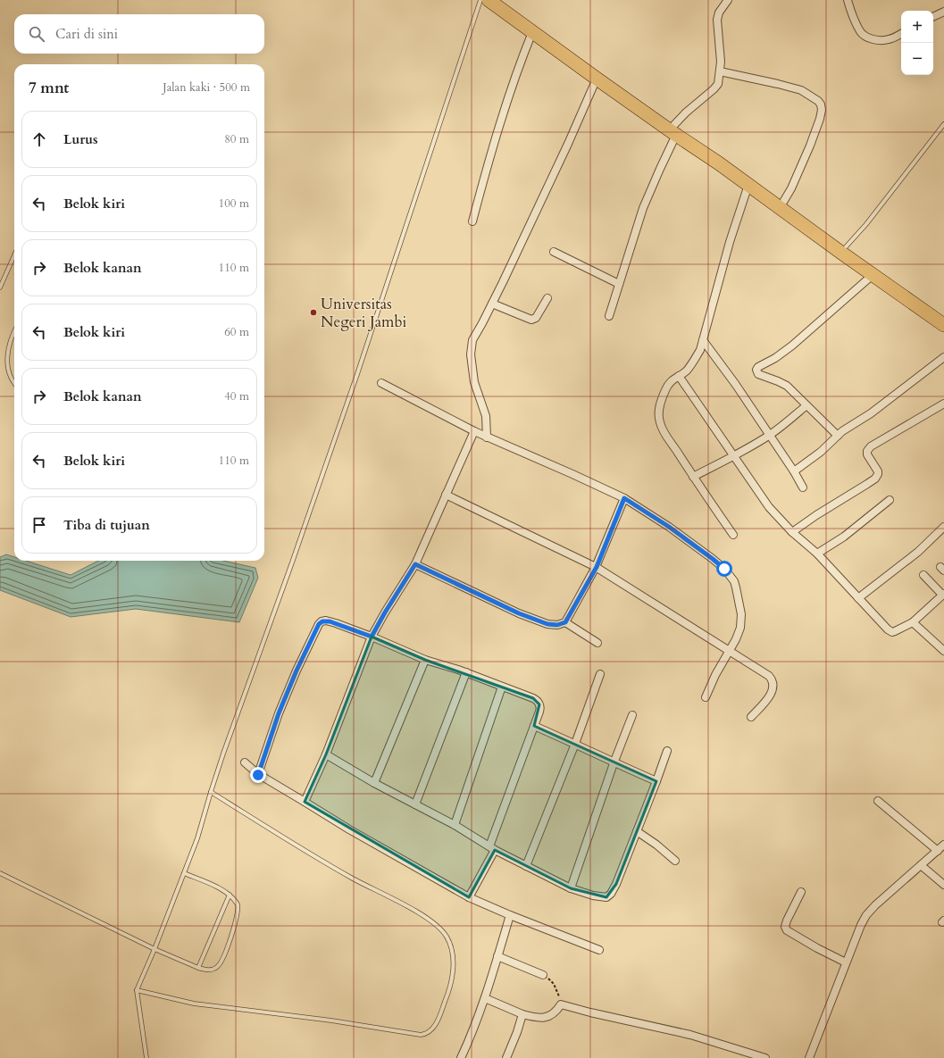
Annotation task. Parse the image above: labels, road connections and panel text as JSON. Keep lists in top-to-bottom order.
{
  "places": ["Universitas Negeri Jambi"],
  "page": {
    "map_buttons": ["+", "−"],
    "search": "Cari di sini",
    "heading": ["7 mnt", "Jalan kaki · 500 m"],
    "list": [
      ["Lurus", "80 m"],
      ["Belok kiri", "100 m"],
      ["Belok kanan", "110 m"],
      ["Belok kiri", "60 m"],
      ["Belok kanan", "40 m"],
      ["Belok kiri", "110 m"],
      "Tiba di tujuan"
    ]
  }
}
